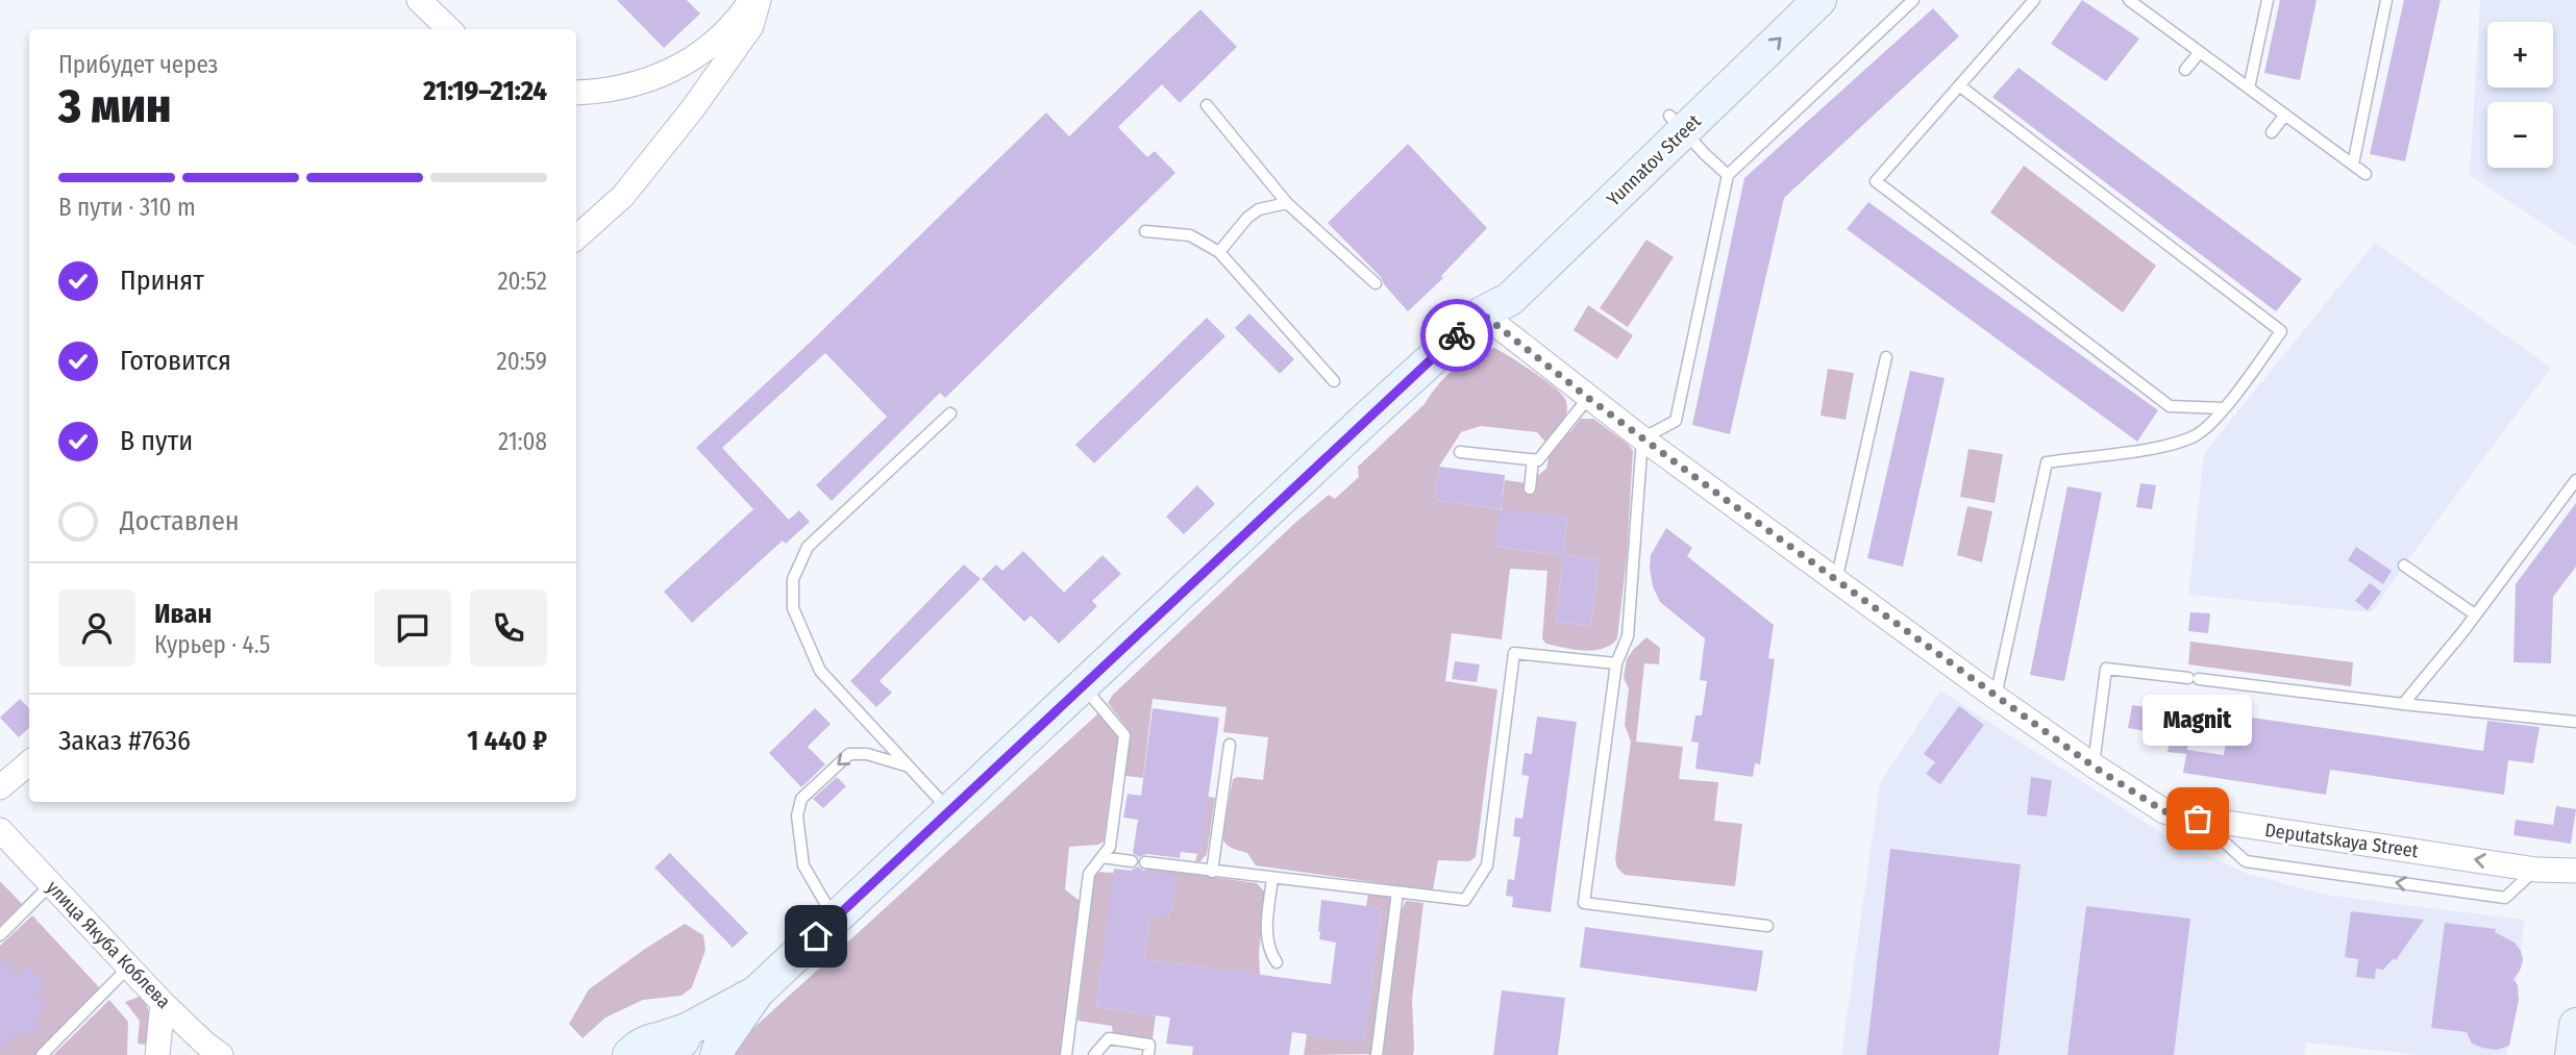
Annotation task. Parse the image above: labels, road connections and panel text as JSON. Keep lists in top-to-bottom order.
{
  "streets": {
    "main road": ["Yunnatov Street"],
    "street": ["Deputatskaya Street", "улица Якуба Коблева"]
  },
  "crossings": [
    ["Yunnatov Street", "Deputatskaya Street"]
  ],
  "places": ["Magnit"],
  "page": {
    "map_buttons": ["+", "−"],
    "heading": ["3 мин", "Прибудет через", "21:19–21:24"],
    "panel": [
      "Иван",
      "Курьер · 4.5",
      "Заказ #7636",
      "1 440 ₽"
    ],
    "bar": "В пути · 310 m",
    "list": [
      ["Принят", "20:52"],
      ["Готовится", "20:59"],
      ["В пути", "21:08"],
      "Доставлен"
    ],
    "bubble": "Magnit"
  }
}
